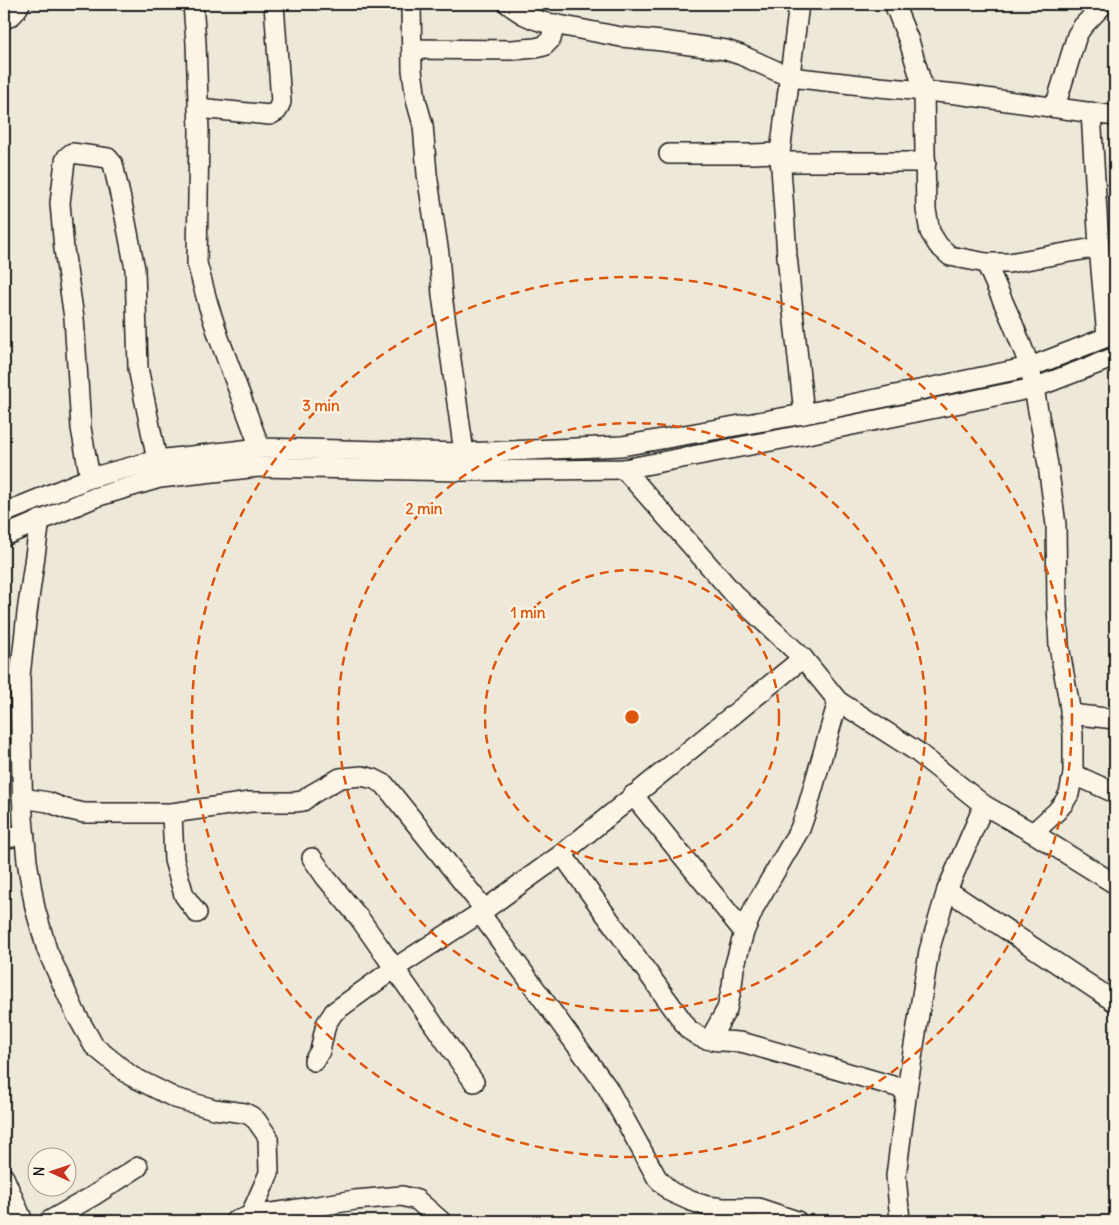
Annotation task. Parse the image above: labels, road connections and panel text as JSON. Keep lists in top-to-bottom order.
{
  "north": "left",
  "rings": ["3 min", "2 min", "1 min"]
}
